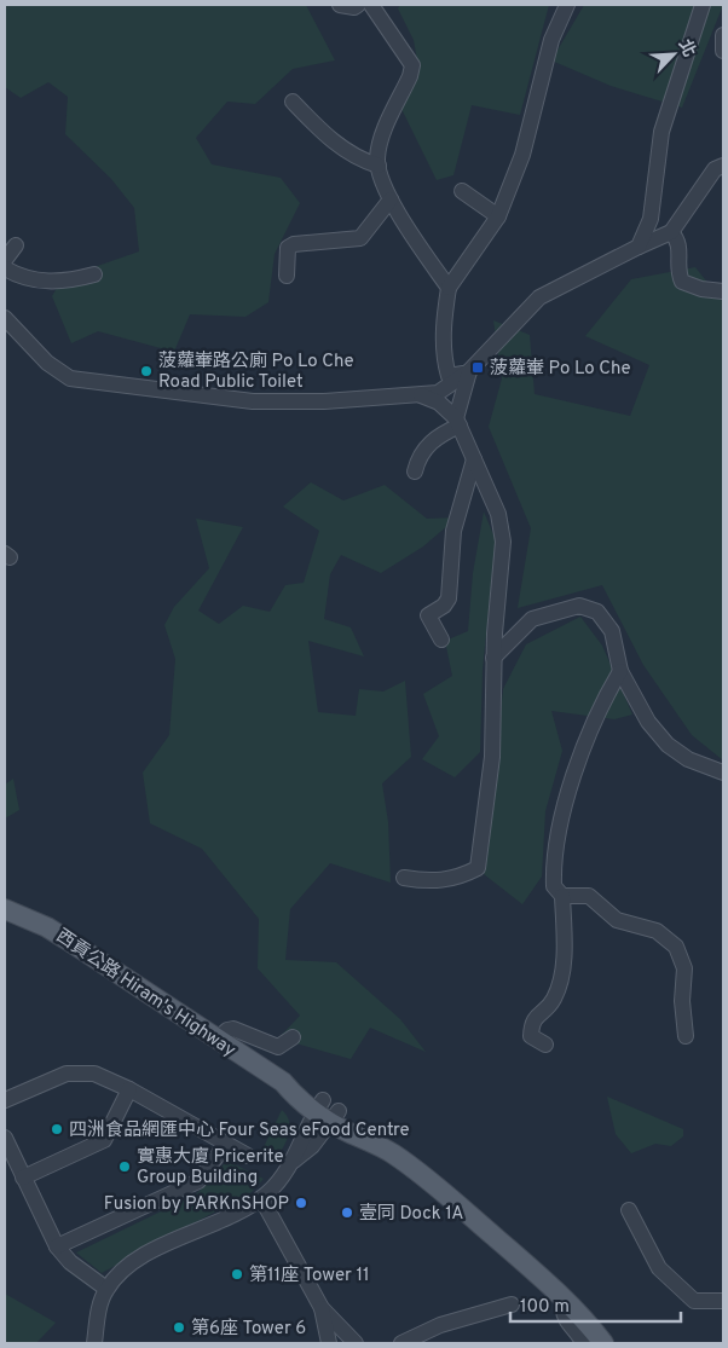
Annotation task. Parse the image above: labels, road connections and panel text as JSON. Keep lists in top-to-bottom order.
{
  "streets": {
    "main road": ["西貢公路 Hiram's Highway"]
  },
  "places": {
    "transit": ["菠蘿輋 Po Lo Che"],
    "other": [
      "菠蘿輋路公廁 Po Lo Che Road Public Toilet",
      "四洲食品網匯中心 Four Seas eFood Centre",
      "實惠大廈 Pricerite Group Building",
      "Fusion by PARKnSHOP",
      "壹同 Dock 1A",
      "第11座 Tower 11",
      "第6座 Tower 6"
    ]
  },
  "scale_bar": "100 m",
  "north": "top right"
}
